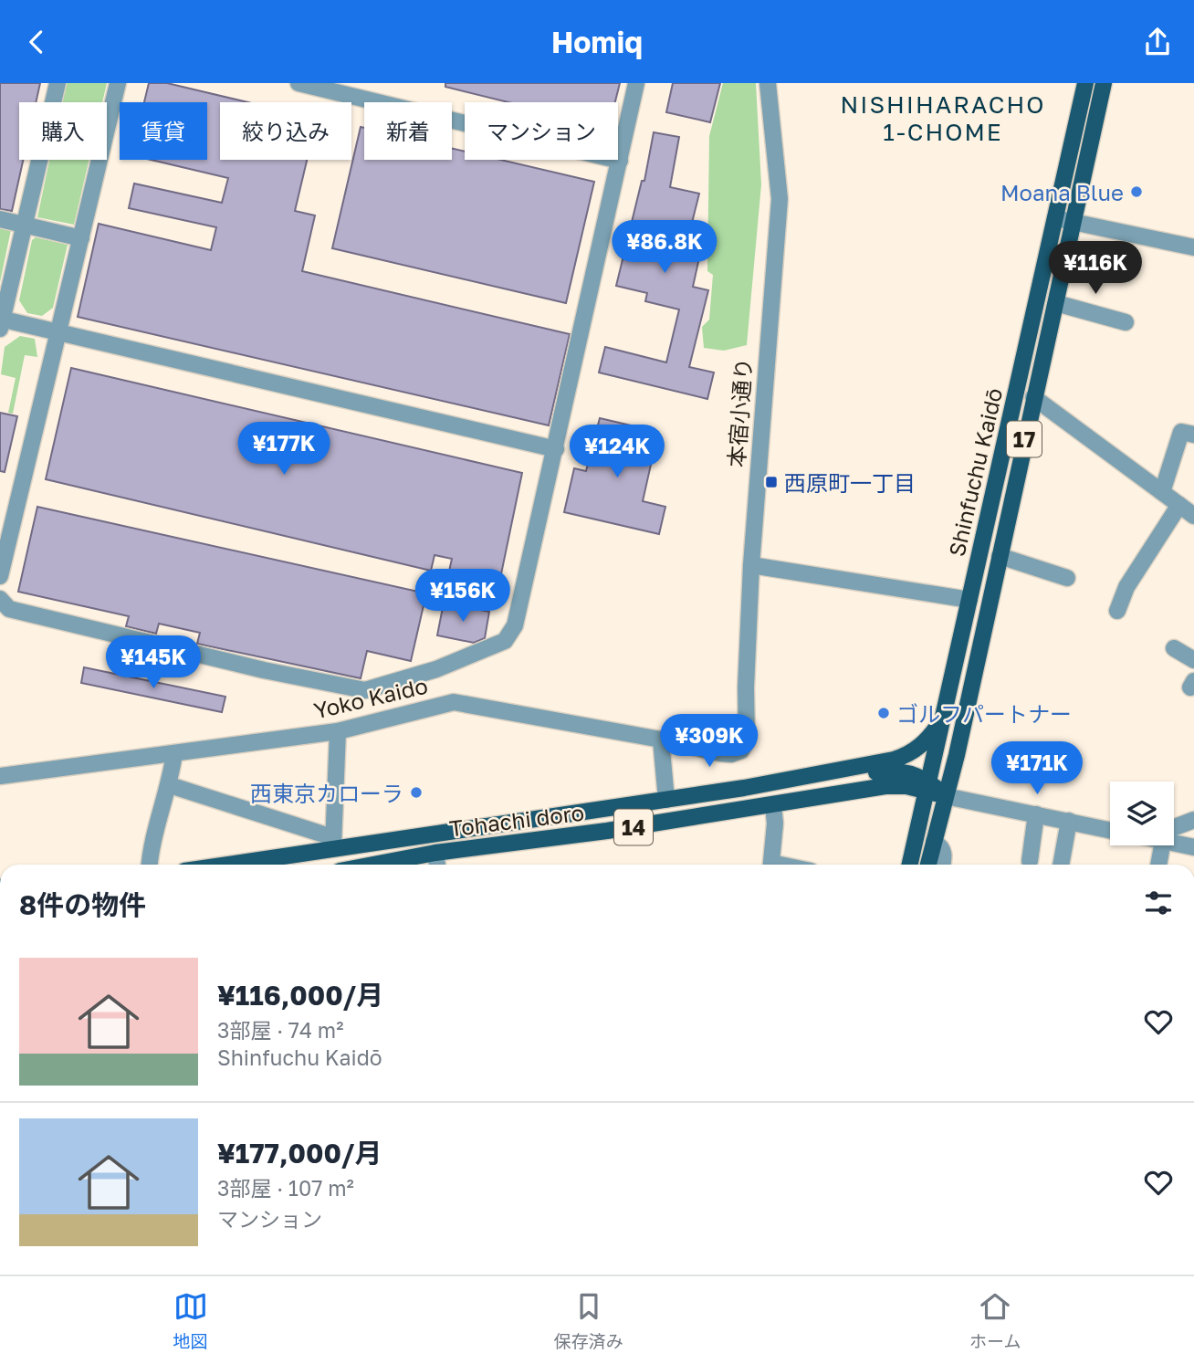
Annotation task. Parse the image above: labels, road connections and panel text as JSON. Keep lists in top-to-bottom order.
{
  "streets": {
    "main road": [
      "17",
      "Shinfuchu Kaidō",
      "Tohachi doro",
      "14"
    ],
    "street": ["本宿小通り", "Yoko Kaido"]
  },
  "crossings": [
    ["本宿小通り", "Yoko Kaido"],
    ["Shinfuchu Kaidō", "Tohachi doro"]
  ],
  "districts": ["NISHIHARACHO 1-CHOME"],
  "places": {
    "other": ["Moana Blue", "ゴルフパートナー", "西東京カローラ"],
    "transit": ["西原町一丁目"]
  },
  "page": {
    "header": "Homiq",
    "chip": [
      "購入",
      "賃貸",
      "絞り込み",
      "新着",
      "マンション"
    ],
    "price": [
      "¥86.8K",
      "¥116K",
      "¥177K",
      "¥124K",
      "¥156K",
      "¥145K",
      "¥309K",
      "¥171K"
    ],
    "heading": "8件の物件",
    "list": [
      {
        "name": "¥116,000/月",
        "note": "3部屋 · 74 m² · Shinfuchu Kaidō"
      },
      {
        "name": "¥177,000/月",
        "note": "3部屋 · 107 m² · マンション"
      }
    ],
    "tabs": ["地図", "保存済み", "ホーム"]
  }
}
